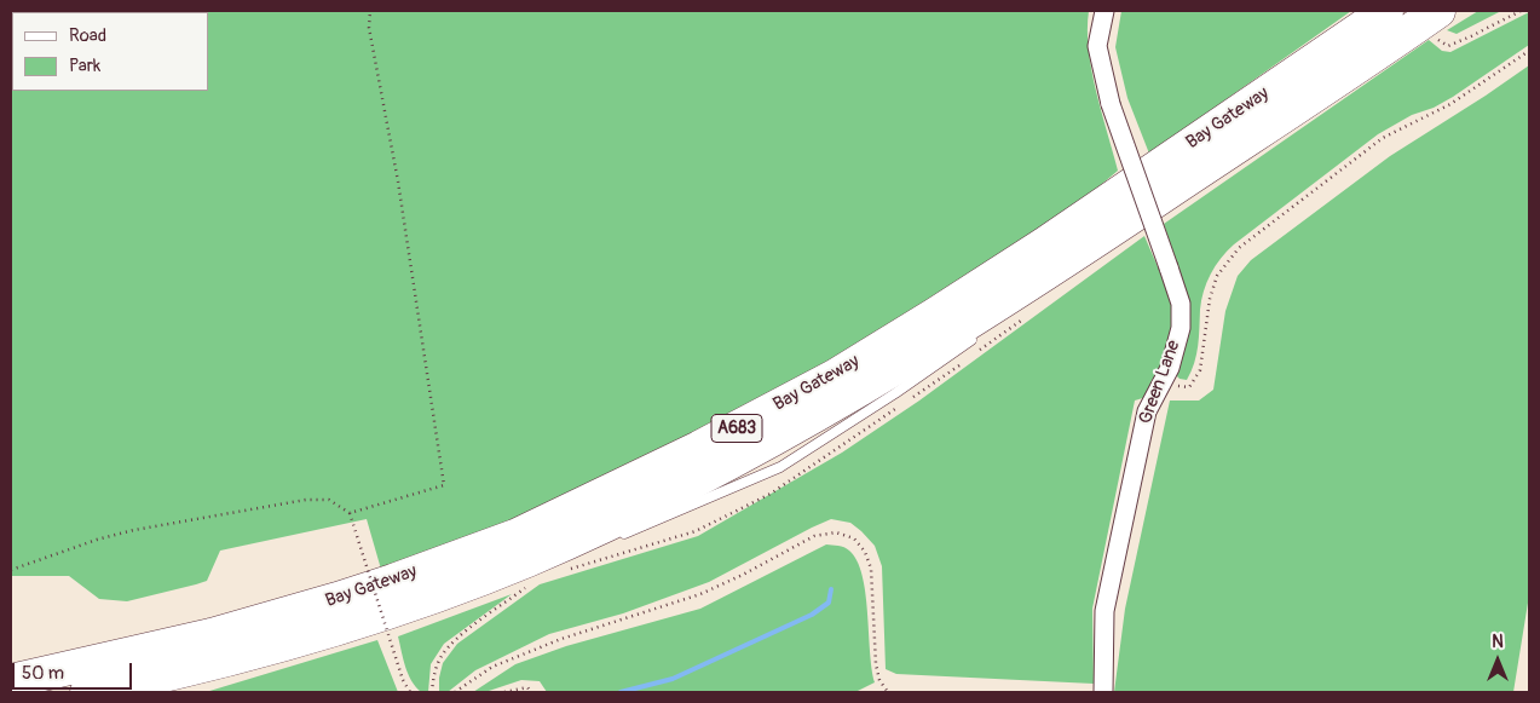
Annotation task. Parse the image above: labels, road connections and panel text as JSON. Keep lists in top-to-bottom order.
{
  "streets": {
    "highway": ["Bay Gateway", "A683"],
    "street": ["Green Lane"]
  },
  "legend": ["Road", "Park"],
  "scale_bar": "50 m",
  "north": "top"
}
